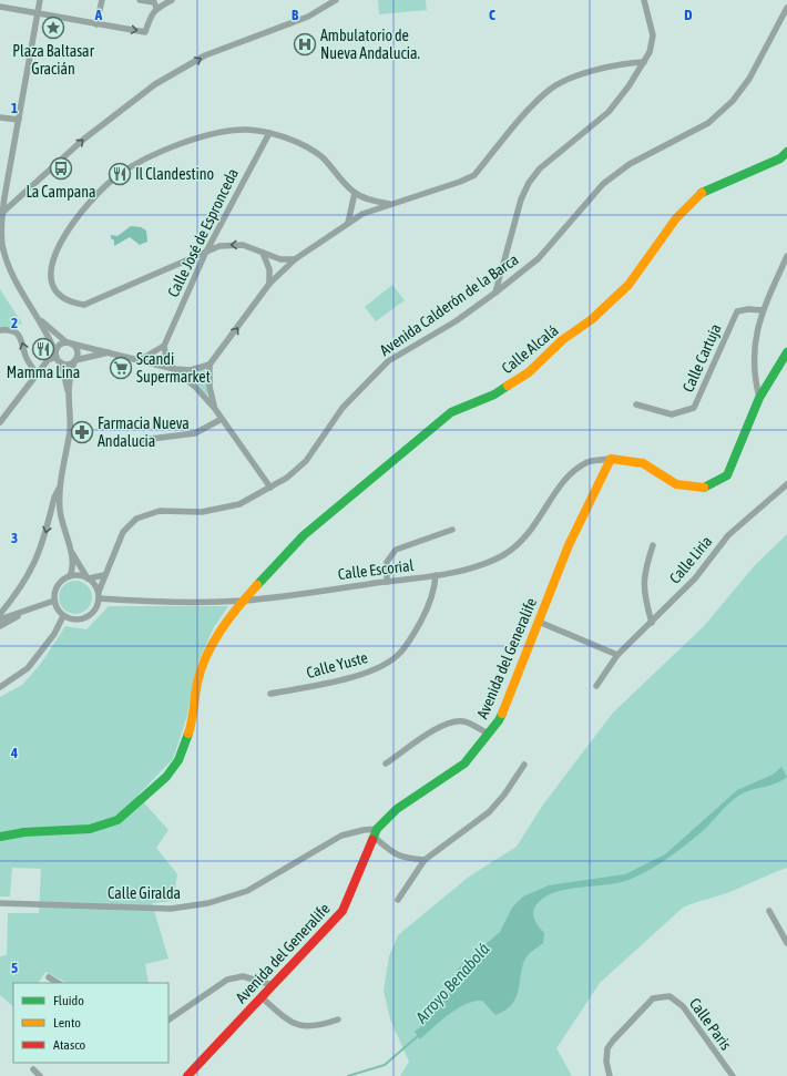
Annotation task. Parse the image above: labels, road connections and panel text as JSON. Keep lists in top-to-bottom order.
{
  "streets": {
    "street": [
      "Calle José de Espronceda",
      "Avenida Calderón de la Barca",
      "Calle Alcalá",
      "Calle Cartuja",
      "Calle Liria",
      "Calle Escorial",
      "Avenida del Generalife",
      "Calle Yuste",
      "Calle Giralda",
      "Calle Paris"
    ]
  },
  "crossings": [
    ["Avenida Calderón de la Barca", "Calle Escorial"],
    ["Calle Alcalá", "Calle Escorial"],
    ["Calle Escorial", "Avenida del Generalife"],
    ["Calle Escorial", "Calle Yuste"],
    ["Avenida del Generalife", "Calle Giralda"]
  ],
  "water": ["Arroyo Benabolá"],
  "places": {
    "place": ["Plaza Baltasar Gracián"],
    "hospital": ["Ambulatorio de Nueva Andalucia."],
    "bus stop": ["La Campana"],
    "restaurant": ["Il Clandestino", "Mamma Lina"],
    "supermarket": ["Scandi Supermarket"],
    "pharmacy": ["Farmacia Nueva Andalucia"]
  },
  "legend": ["Fluido", "Lento", "Atasco"],
  "grid": {
    "columns": [
      "A",
      "B",
      "C",
      "D"
    ],
    "rows": [
      "1",
      "2",
      "3",
      "4",
      "5"
    ]
  }
}
